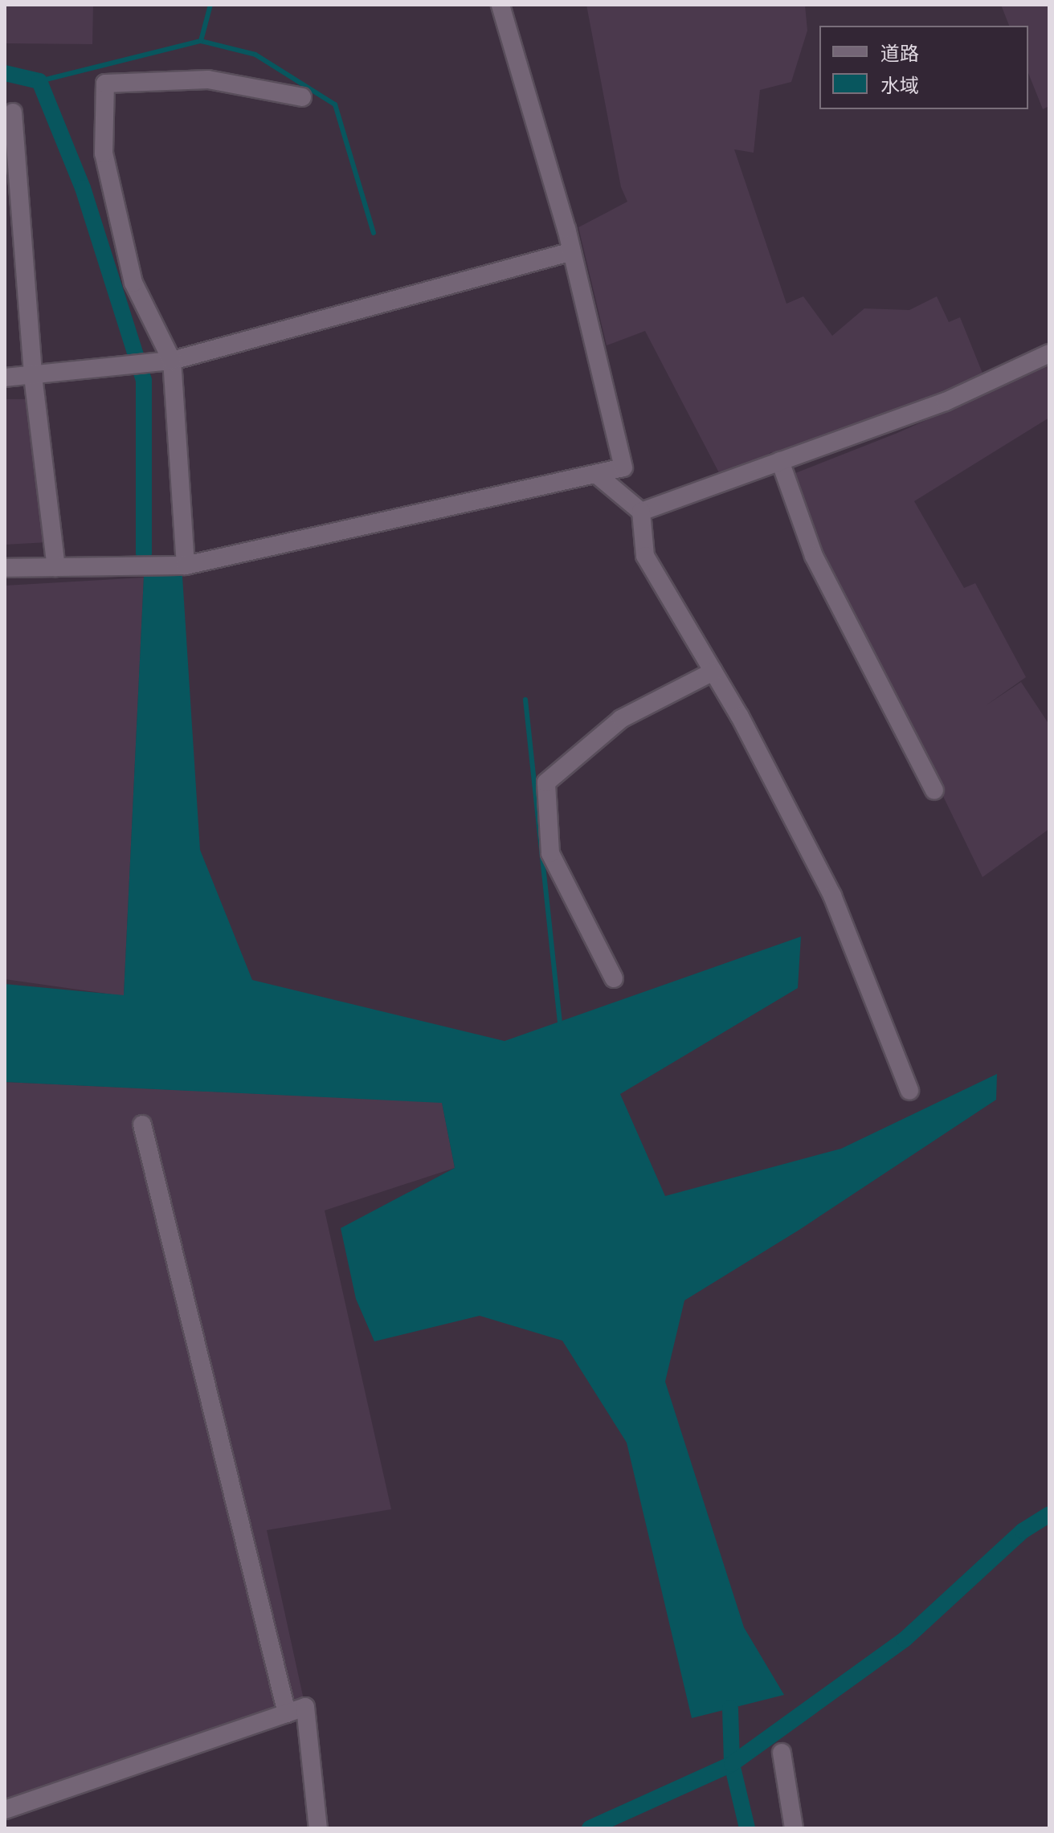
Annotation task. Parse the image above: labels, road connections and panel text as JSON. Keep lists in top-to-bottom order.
{
  "legend": ["道路", "水域"]
}
